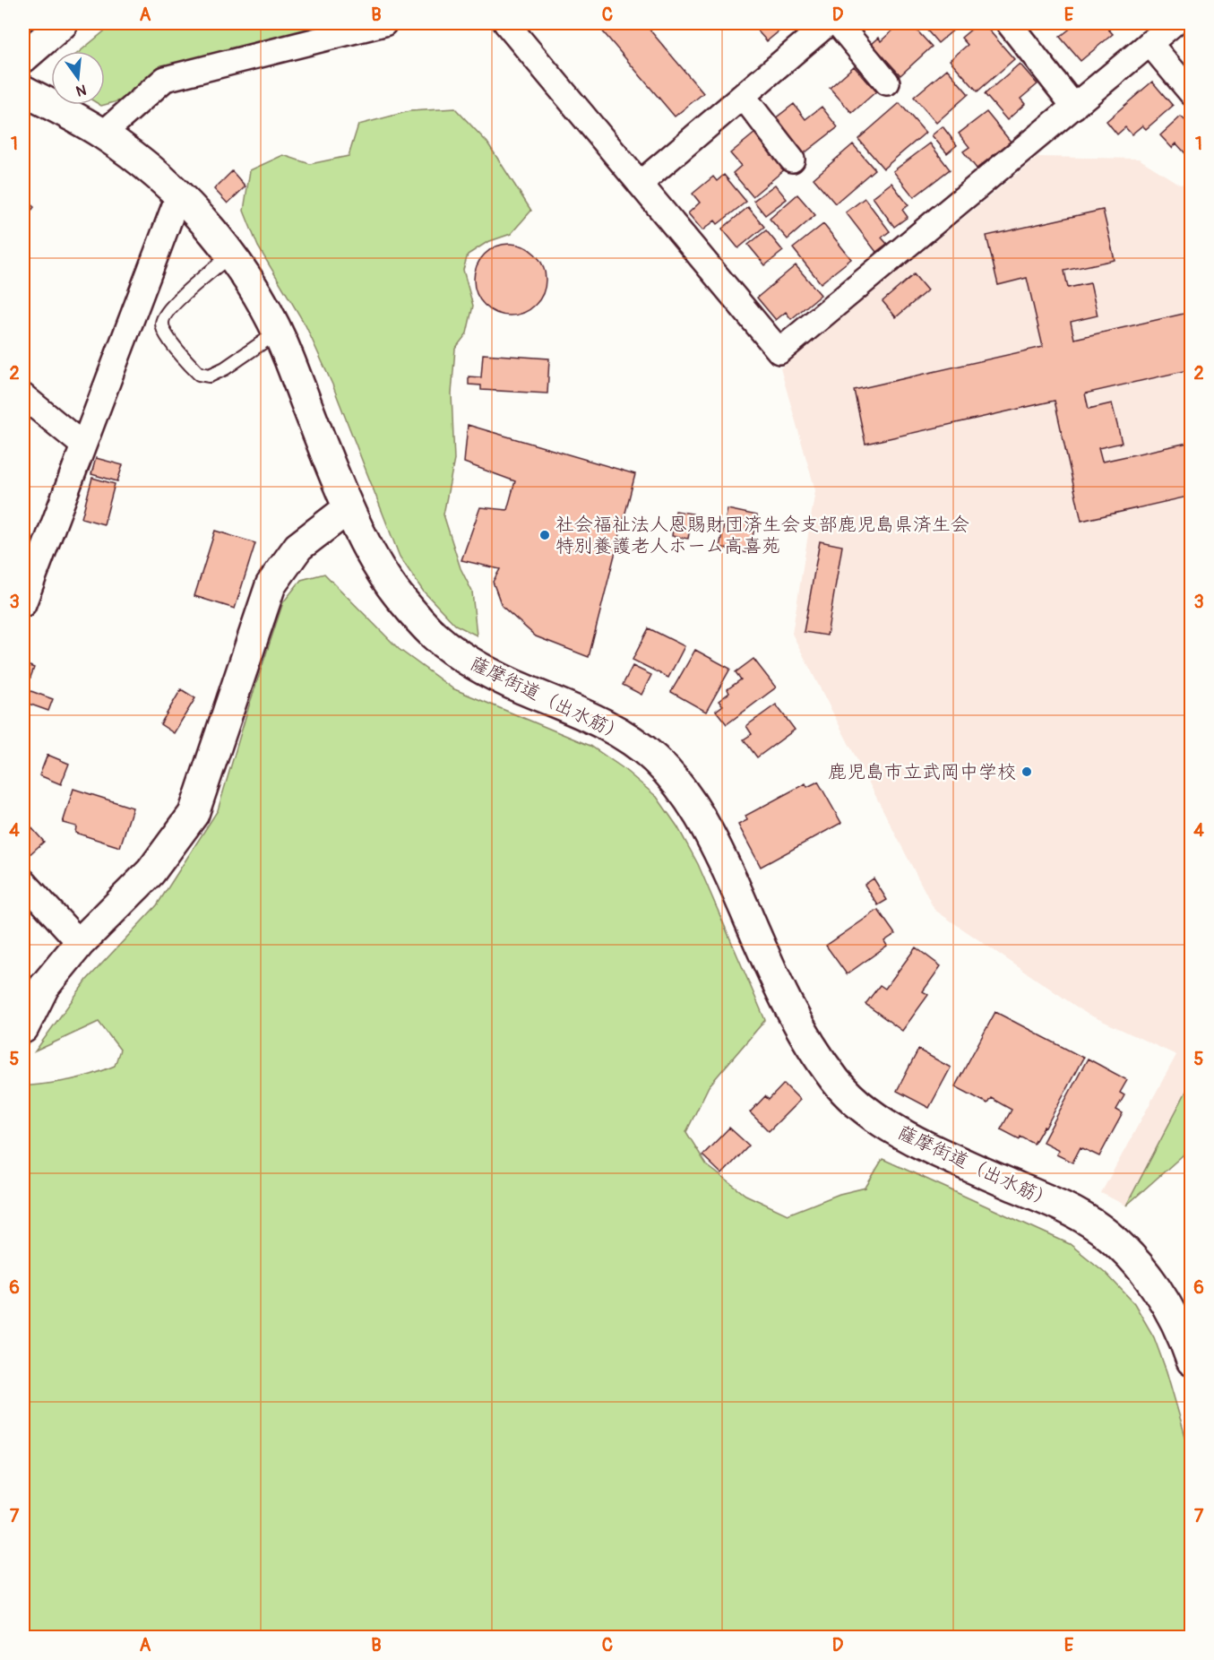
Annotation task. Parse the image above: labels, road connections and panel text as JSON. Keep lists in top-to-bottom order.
{
  "streets": {
    "street": ["薩摩街道（出水筋）"]
  },
  "places": ["社会福祉法人恩賜財団済生会支部鹿児島県済生会 特別養護老人ホーム高喜苑", "鹿児島市立武岡中学校"],
  "north": "bottom",
  "grid": {
    "columns": [
      "A",
      "B",
      "C",
      "D",
      "E"
    ],
    "rows": [
      "1",
      "2",
      "3",
      "4",
      "5",
      "6",
      "7"
    ]
  }
}
